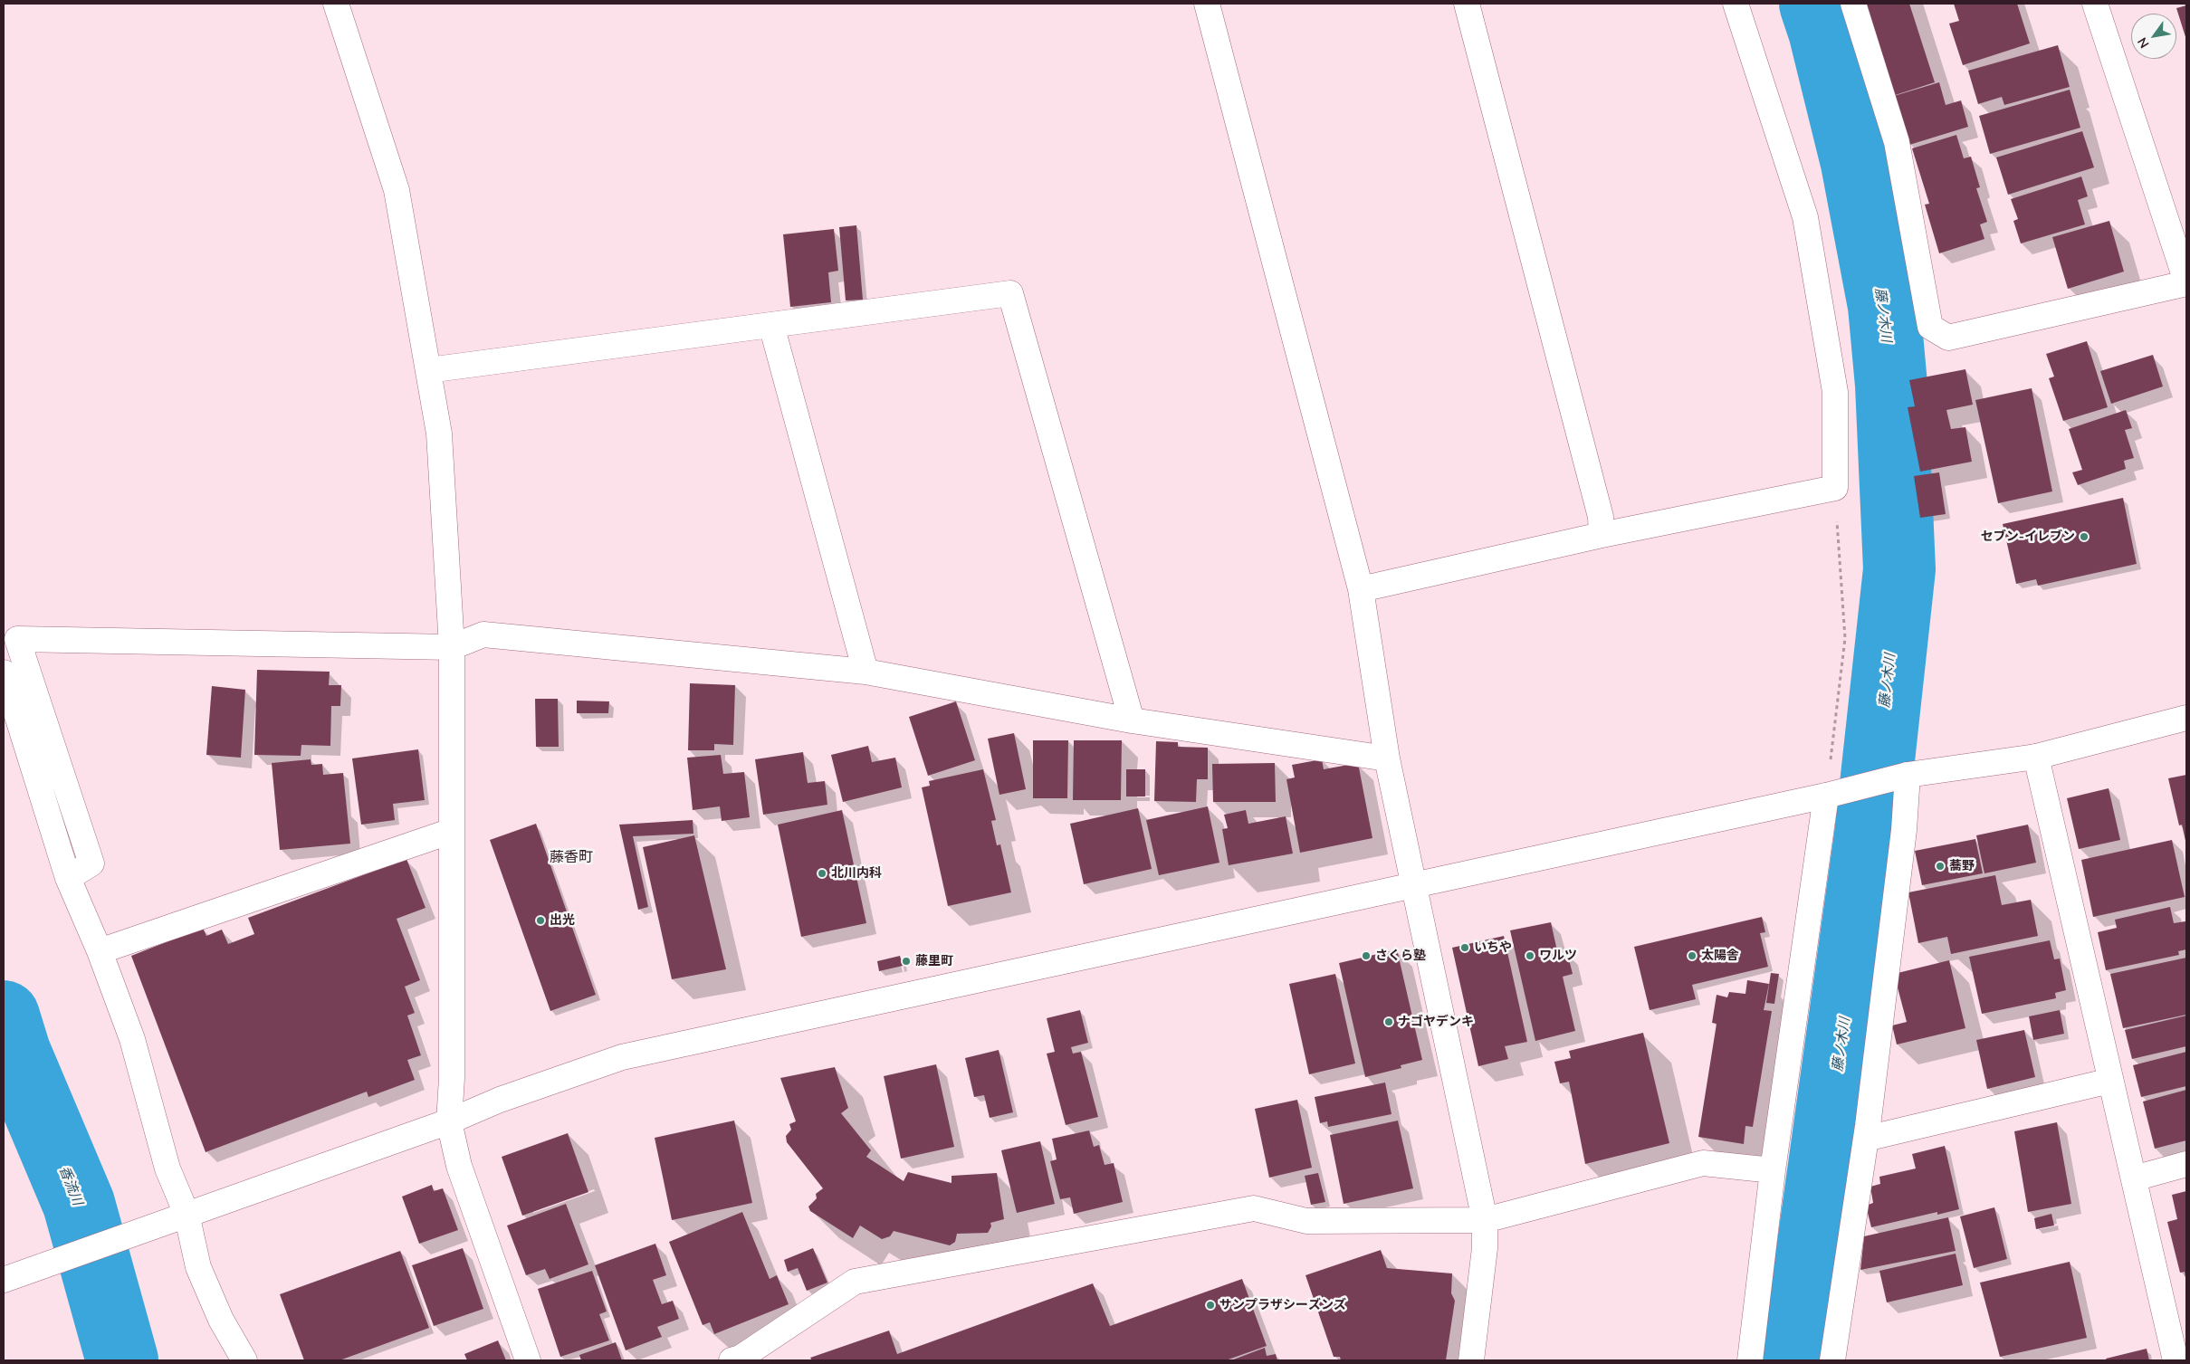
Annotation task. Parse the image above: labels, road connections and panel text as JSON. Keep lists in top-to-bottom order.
{
  "districts": ["藤香町"],
  "water": ["藤ノ木川", "香流川"],
  "places": [
    "セブン-イレブン",
    "蕎野",
    "北川内科",
    "出光",
    "いちや",
    "さくら塾",
    "ワルツ",
    "太陽舎",
    "藤里町",
    "ナゴヤデンキ",
    "サンプラザシーズンズ"
  ],
  "north": "bottom left"
}
